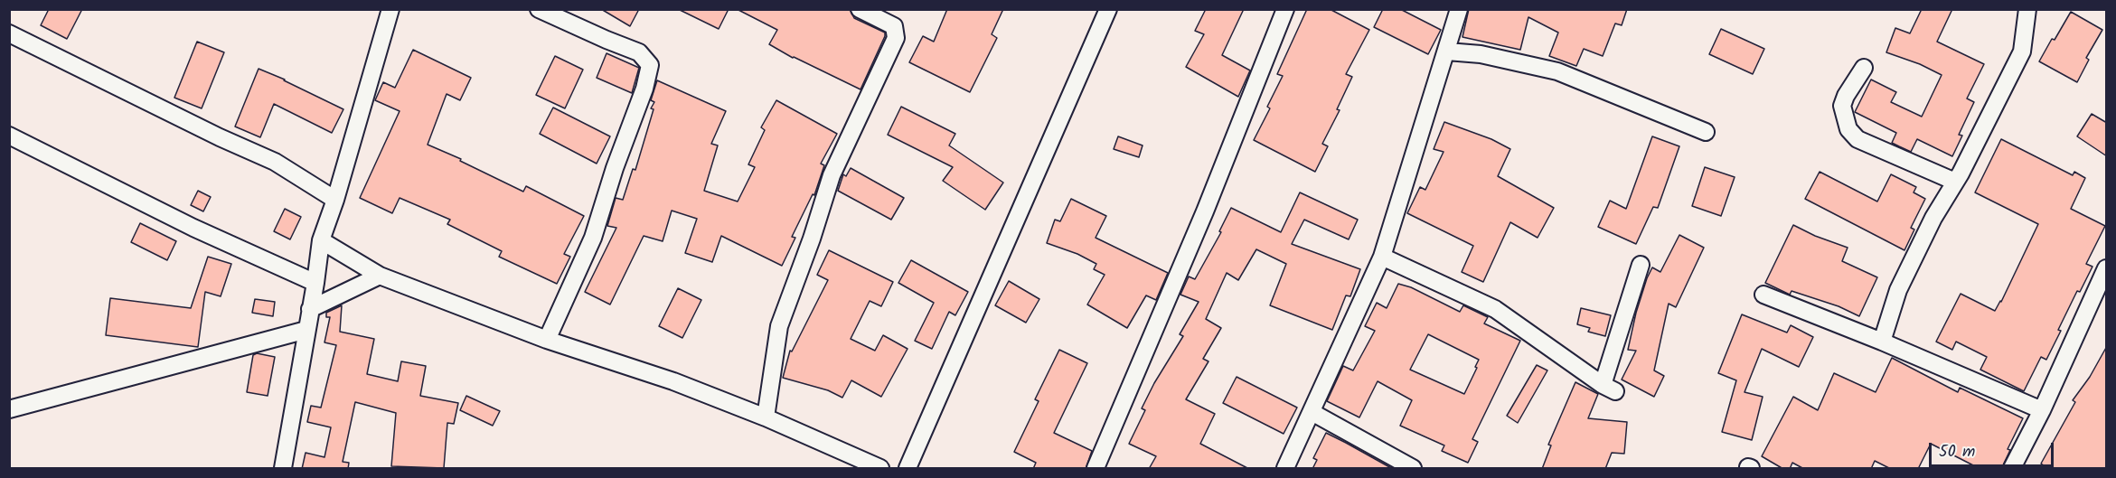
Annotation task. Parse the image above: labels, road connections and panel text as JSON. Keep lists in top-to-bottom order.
{
  "scale_bar": "50 m"
}
